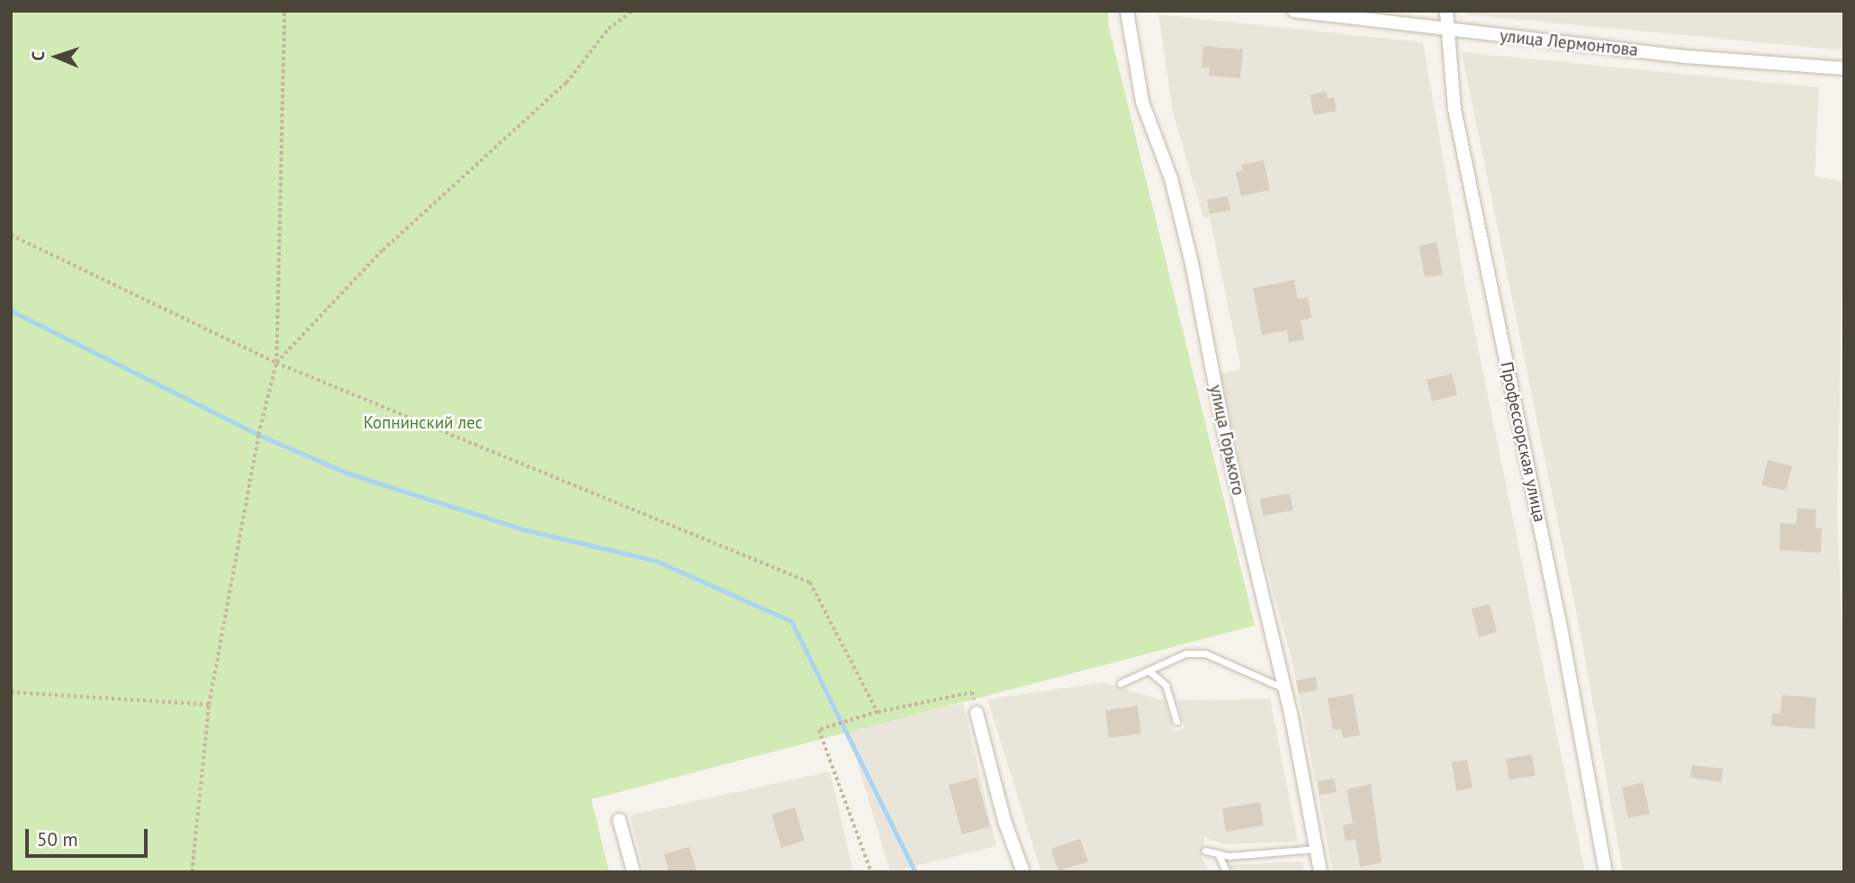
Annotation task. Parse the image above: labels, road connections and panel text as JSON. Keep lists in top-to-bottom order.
{
  "streets": {
    "street": ["улица Лермонтова", "улица Горького", "Профессорская улица"]
  },
  "crossings": [
    ["улица Лермонтова", "Профессорская улица"]
  ],
  "parks": ["Копнинский лес"],
  "scale_bar": "50 m",
  "north": "left"
}
